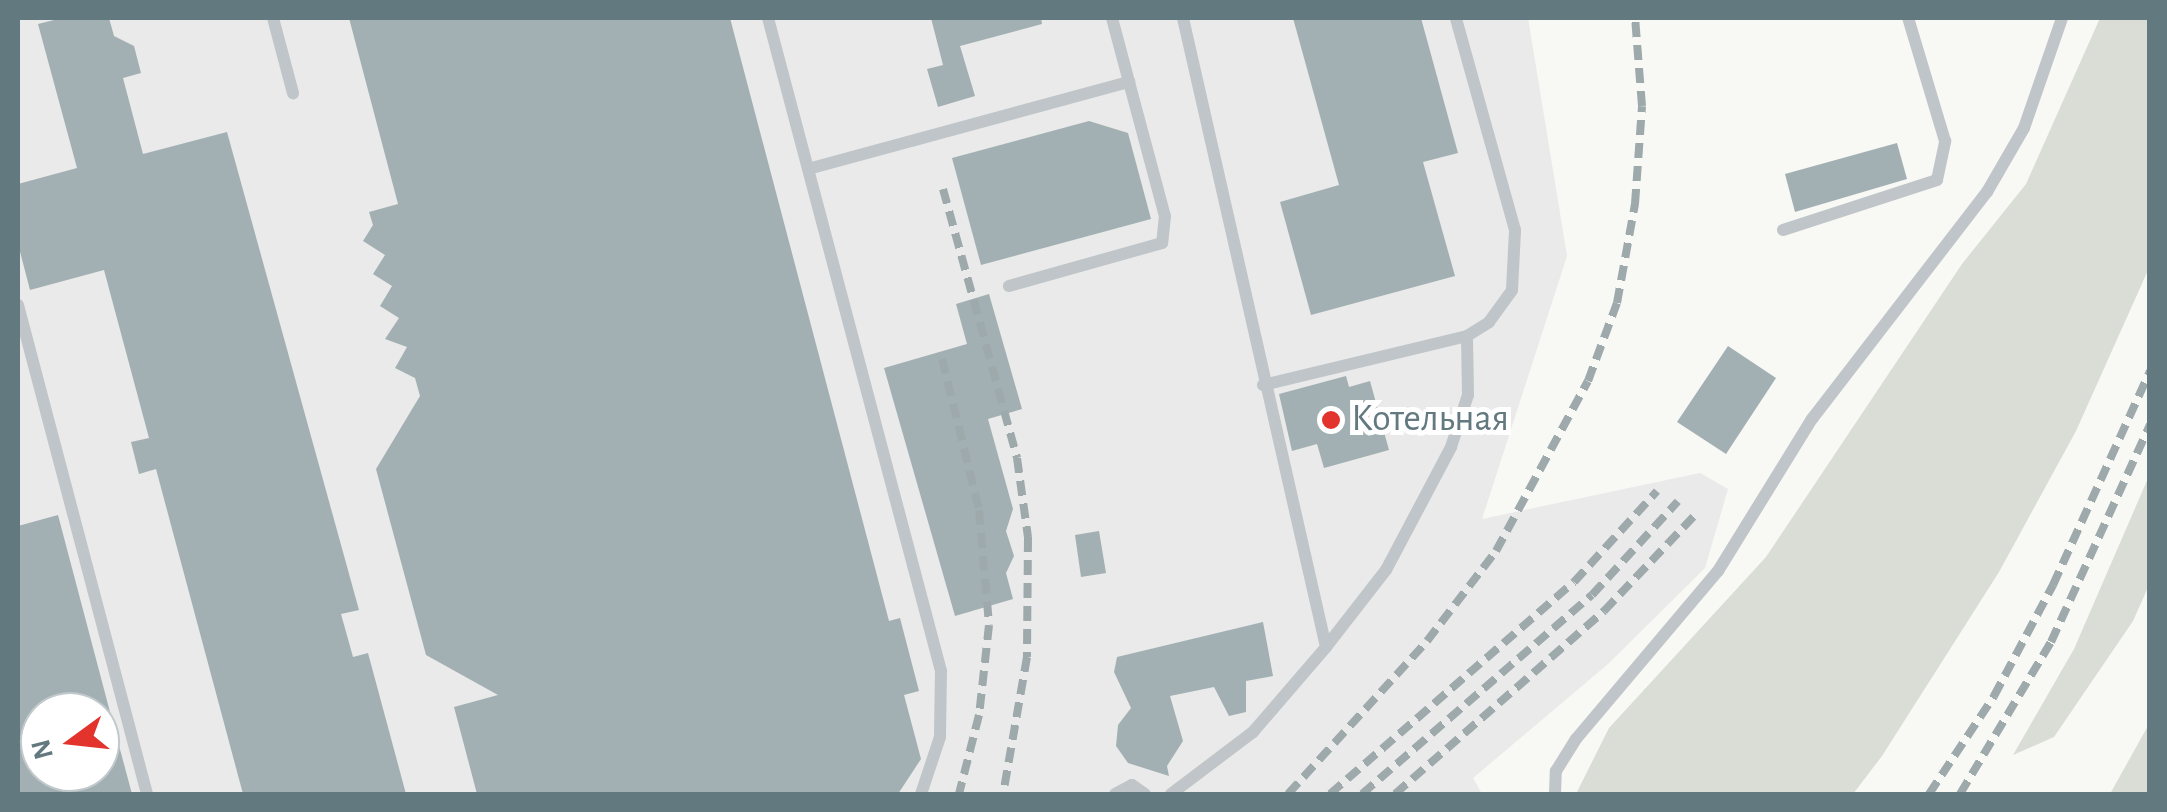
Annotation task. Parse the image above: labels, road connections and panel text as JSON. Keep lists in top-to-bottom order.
{
  "places": ["Котельная"],
  "north": "left"
}
